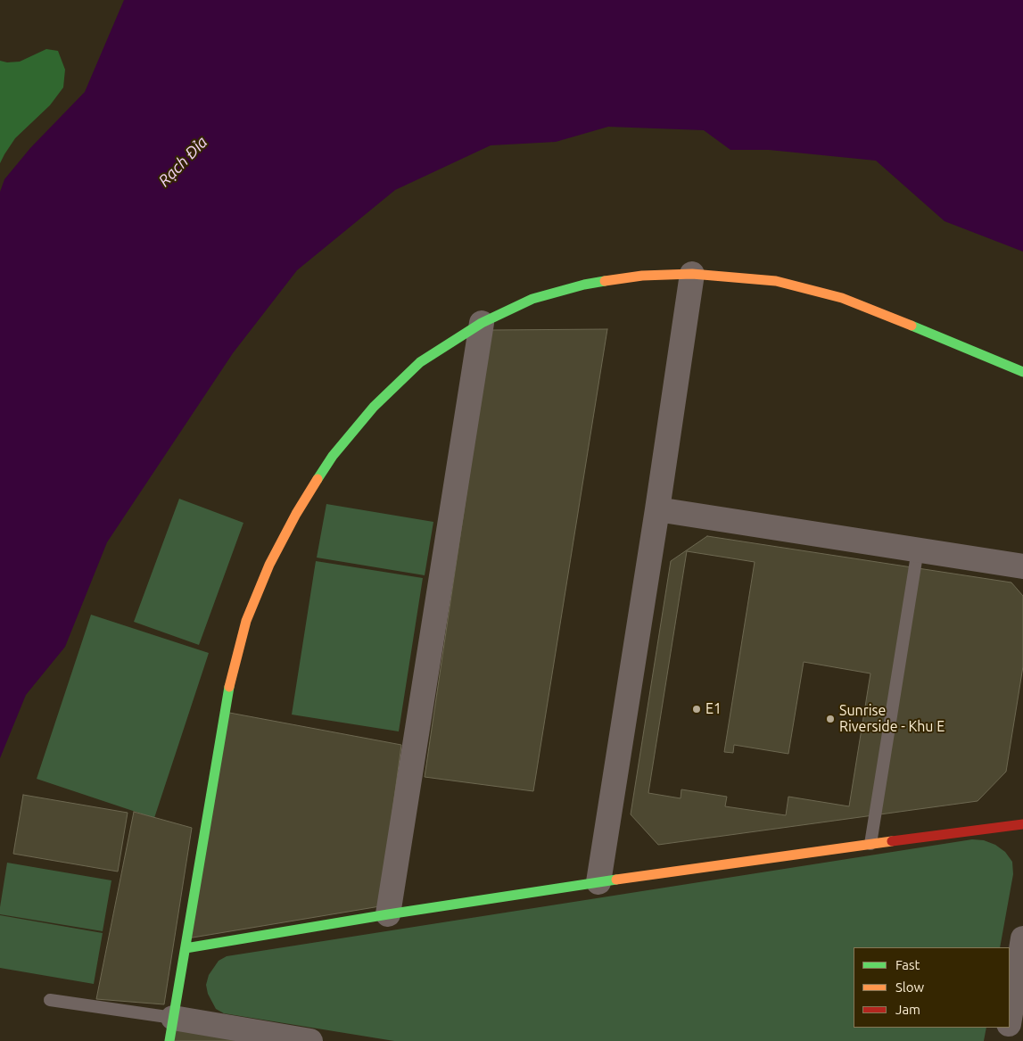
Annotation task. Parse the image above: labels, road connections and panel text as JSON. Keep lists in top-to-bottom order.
{
  "water": ["Rạch Đỉa"],
  "places": ["E1", "Sunrise Riverside - Khu E"],
  "legend": ["Fast", "Slow", "Jam"]
}
